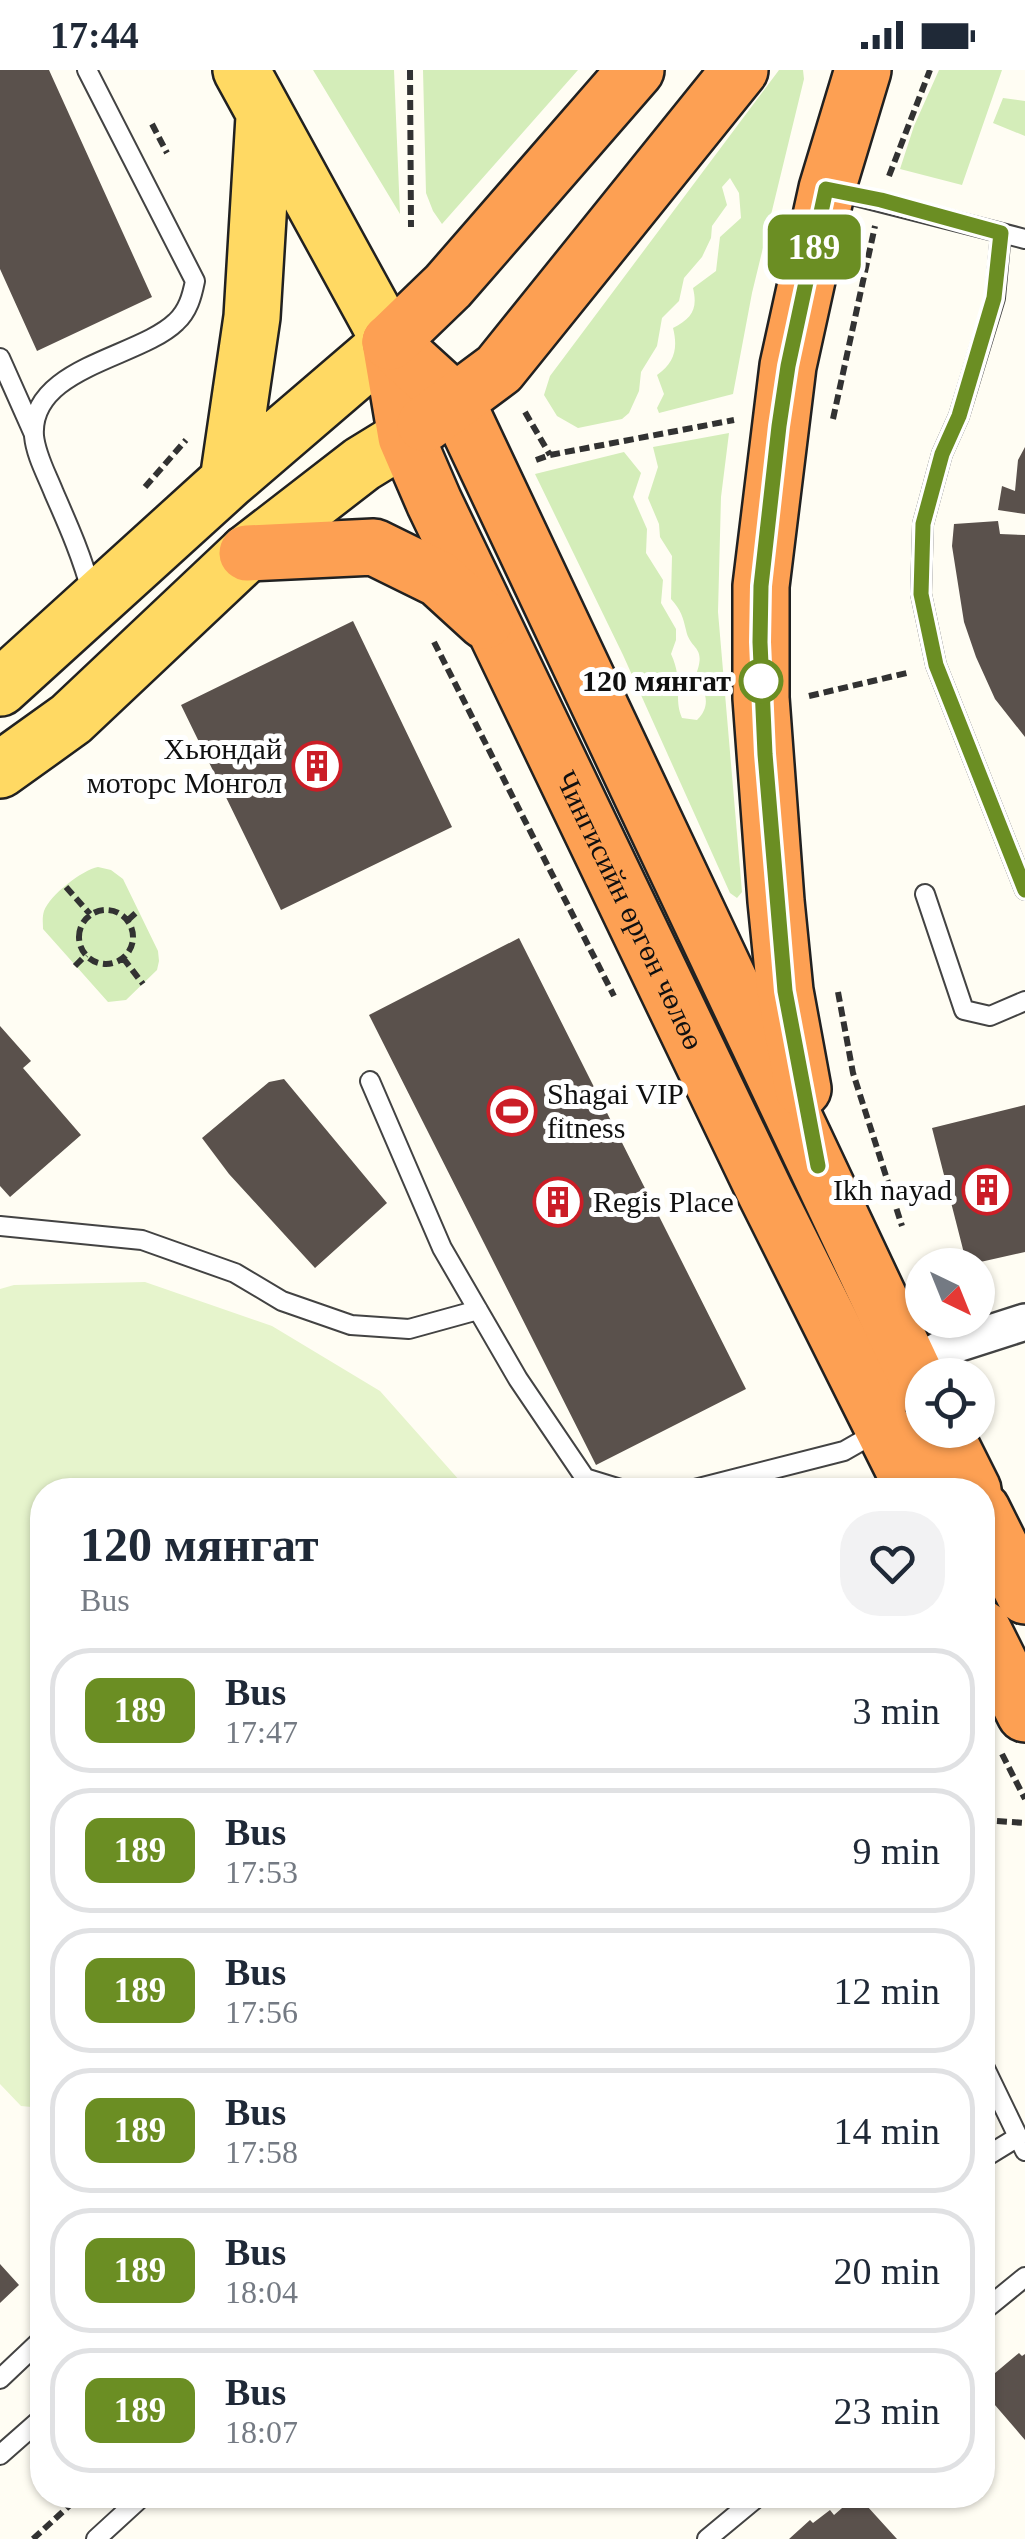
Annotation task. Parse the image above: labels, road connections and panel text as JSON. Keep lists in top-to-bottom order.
{
  "streets": {
    "highway": ["Чингисийн өргөн чөлөө"]
  },
  "places": {
    "other": ["120 мянгат"],
    "building": ["Хьюндай моторс Монгол", "Ikh nayad", "Regis Place"],
    "sports": ["Shagai VIP fitness"]
  },
  "lines": ["bus line 189"],
  "north": "bottom right",
  "page": {
    "status": "17:44",
    "on_map": "189",
    "heading": ["120 мянгат", "Bus"],
    "list": [
      {
        "mark": "189",
        "name": "Bus",
        "note": "17:47",
        "value": "3 min"
      },
      {
        "mark": "189",
        "name": "Bus",
        "note": "17:53",
        "value": "9 min"
      },
      {
        "mark": "189",
        "name": "Bus",
        "note": "17:56",
        "value": "12 min"
      },
      {
        "mark": "189",
        "name": "Bus",
        "note": "17:58",
        "value": "14 min"
      },
      {
        "mark": "189",
        "name": "Bus",
        "note": "18:04",
        "value": "20 min"
      },
      {
        "mark": "189",
        "name": "Bus",
        "note": "18:07",
        "value": "23 min"
      }
    ]
  }
}
